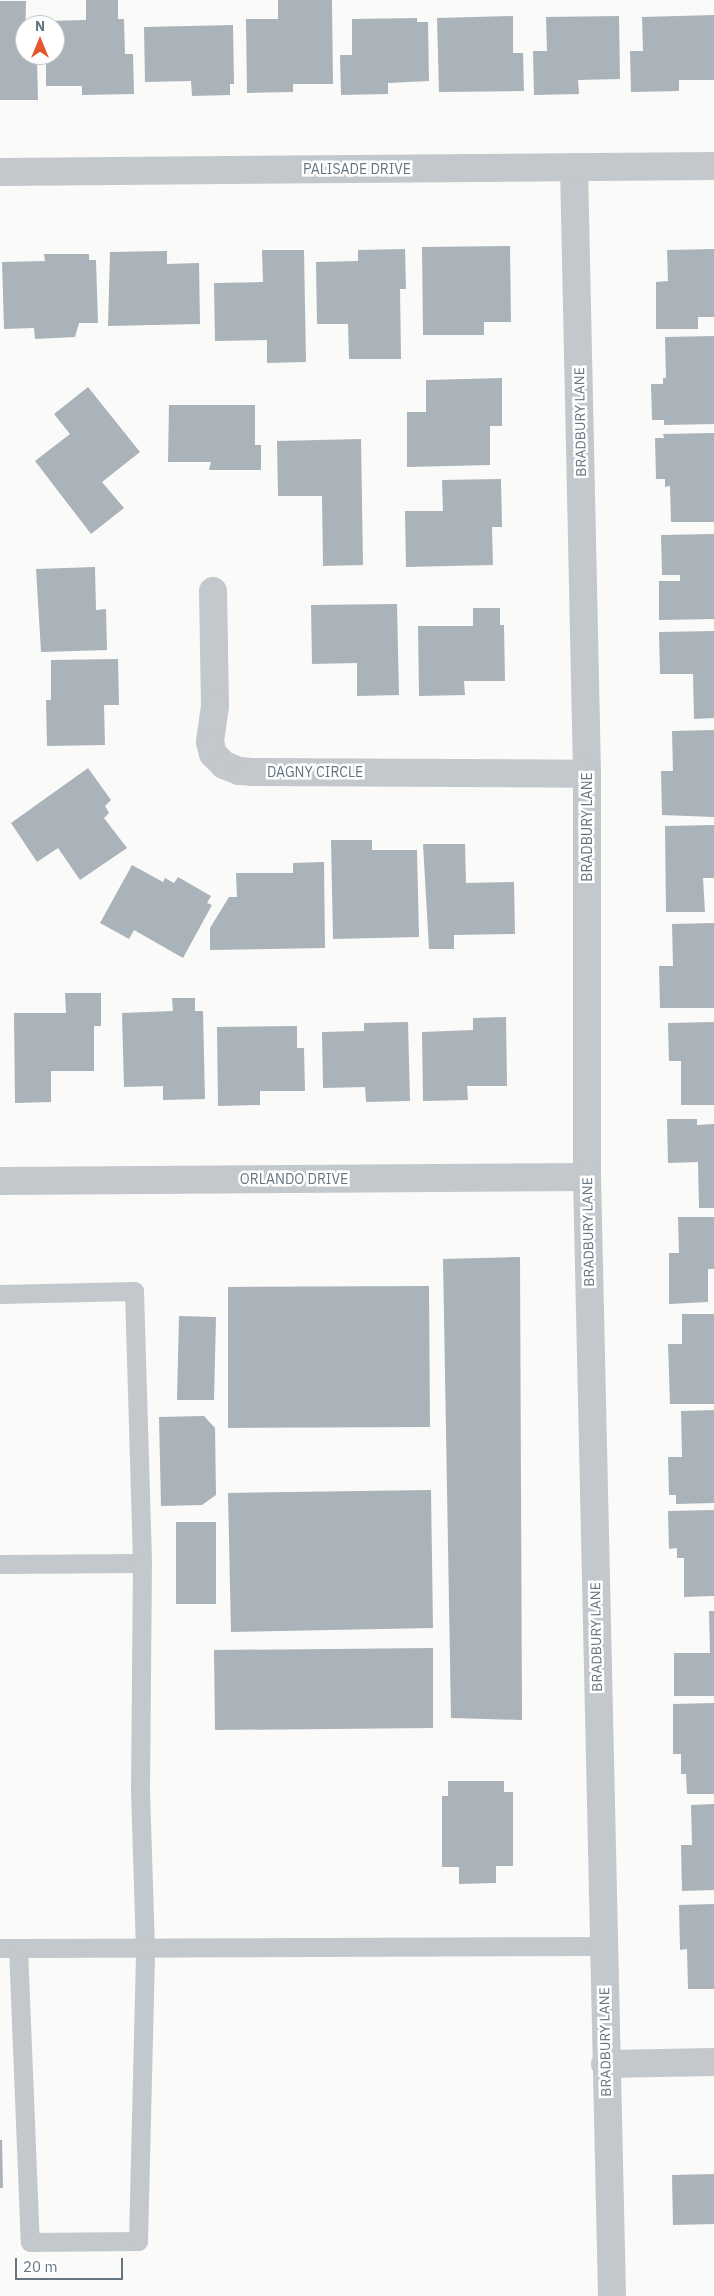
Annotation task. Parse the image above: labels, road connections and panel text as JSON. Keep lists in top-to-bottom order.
{
  "streets": {
    "street": [
      "PALISADE DRIVE",
      "BRADBURY LANE",
      "DAGNY CIRCLE",
      "ORLANDO DRIVE"
    ]
  },
  "crossings": [
    ["PALISADE DRIVE", "BRADBURY LANE"],
    ["BRADBURY LANE", "DAGNY CIRCLE"],
    ["BRADBURY LANE", "ORLANDO DRIVE"]
  ],
  "scale_bar": "20 m",
  "north": "top"
}
